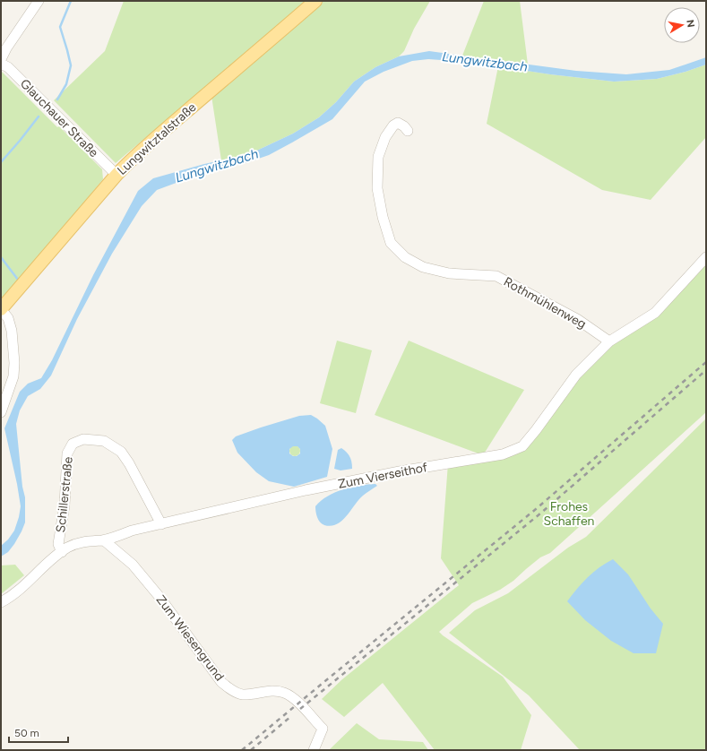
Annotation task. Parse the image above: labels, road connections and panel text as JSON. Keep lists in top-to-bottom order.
{
  "streets": {
    "main road": ["Lungwitztalstraße"],
    "street": [
      "Glauchauer Straße",
      "Rothmühlenweg",
      "Zum Vierseithof",
      "Schillerstraße",
      "Zum Wiesengrund"
    ]
  },
  "crossings": [
    ["Glauchauer Straße", "Lungwitztalstraße"],
    ["Rothmühlenweg", "Zum Vierseithof"],
    ["Zum Vierseithof", "Schillerstraße"],
    ["Zum Vierseithof", "Zum Wiesengrund"]
  ],
  "water": ["Lungwitzbach"],
  "parks": ["Frohes Schaffen"],
  "scale_bar": "50 m",
  "north": "right"
}
